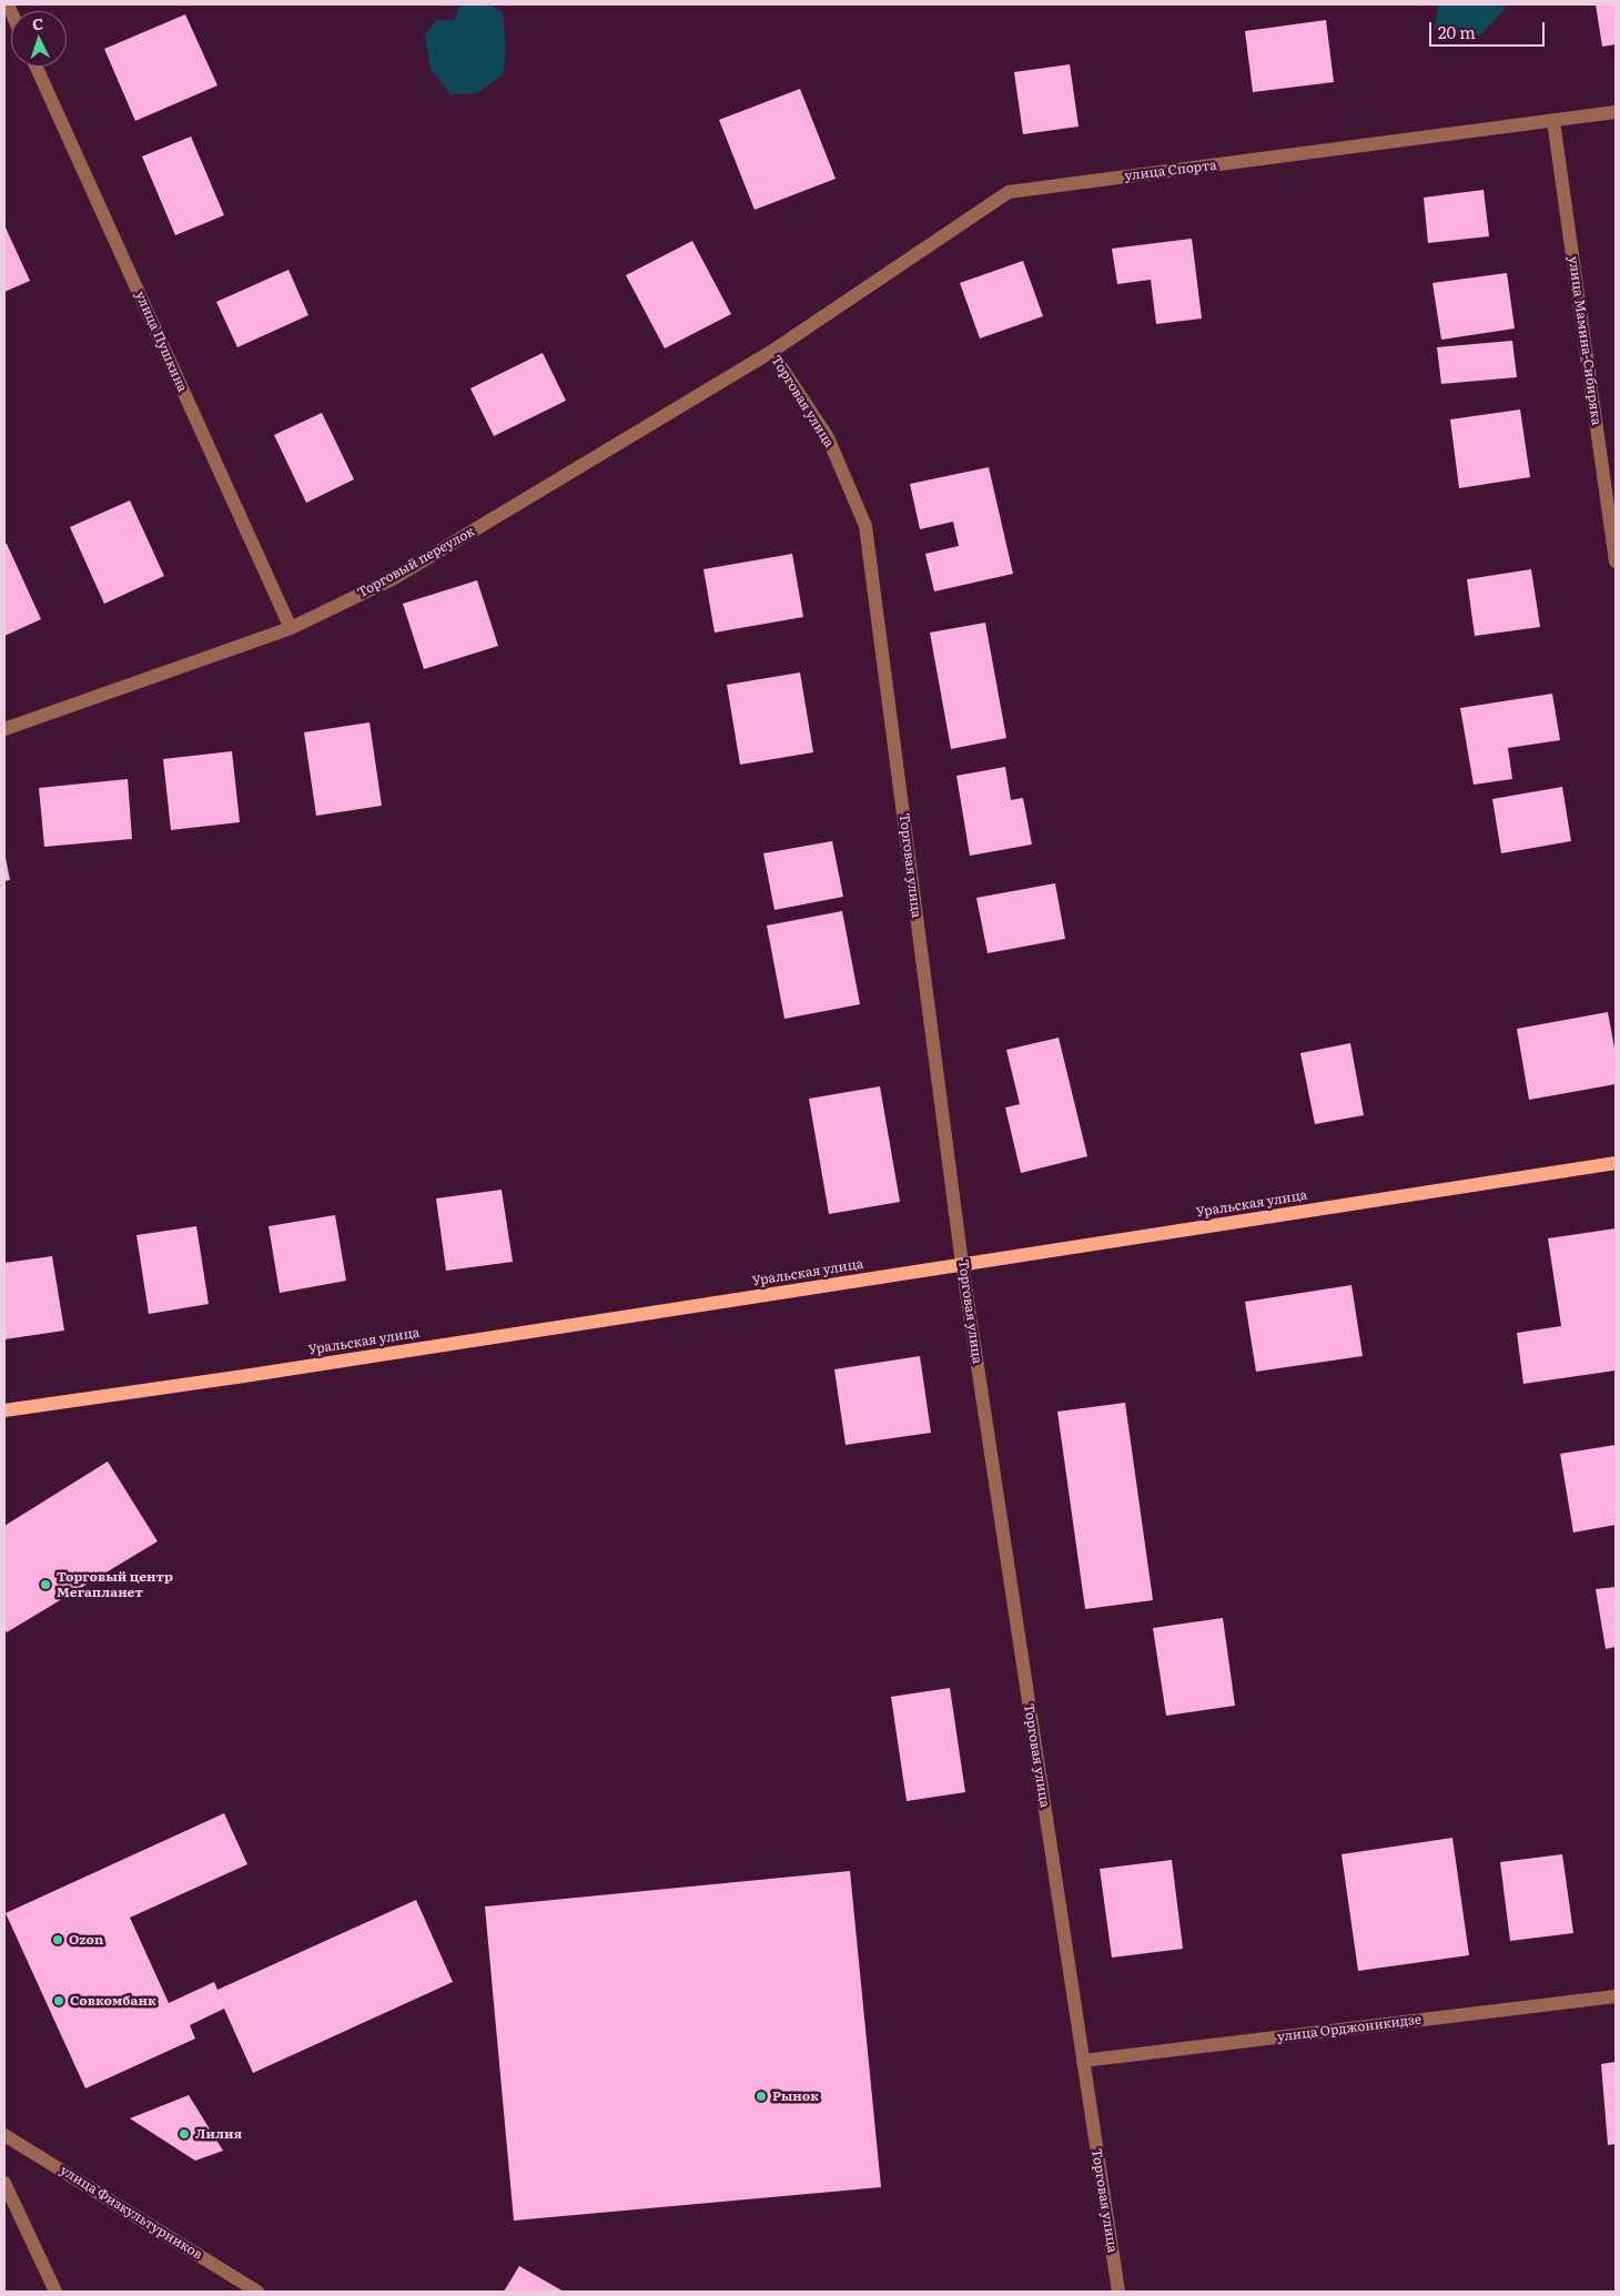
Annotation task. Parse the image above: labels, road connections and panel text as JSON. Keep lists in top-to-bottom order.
{
  "streets": {
    "main road": ["Уральская улица"],
    "street": [
      "улица Спорта",
      "улица Мамина-Сибиряка",
      "улица Пушкина",
      "Торговая улица",
      "Торговый переулок",
      "улица Орджоникидзе",
      "улица Физкультурников"
    ]
  },
  "crossings": [
    ["улица Спорта", "улица Мамина-Сибиряка"],
    ["улица Спорта", "Торговая улица"],
    ["улица Спорта", "Торговый переулок"],
    ["улица Пушкина", "Торговый переулок"],
    ["Торговая улица", "Торговый переулок"],
    ["Торговая улица", "Уральская улица"],
    ["Торговая улица", "улица Орджоникидзе"]
  ],
  "places": [
    "Торговый центр Мегапланет",
    "Ozon",
    "Совкомбанк",
    "Рынок",
    "Лилия"
  ],
  "scale_bar": "20 m",
  "north": "top"
}
